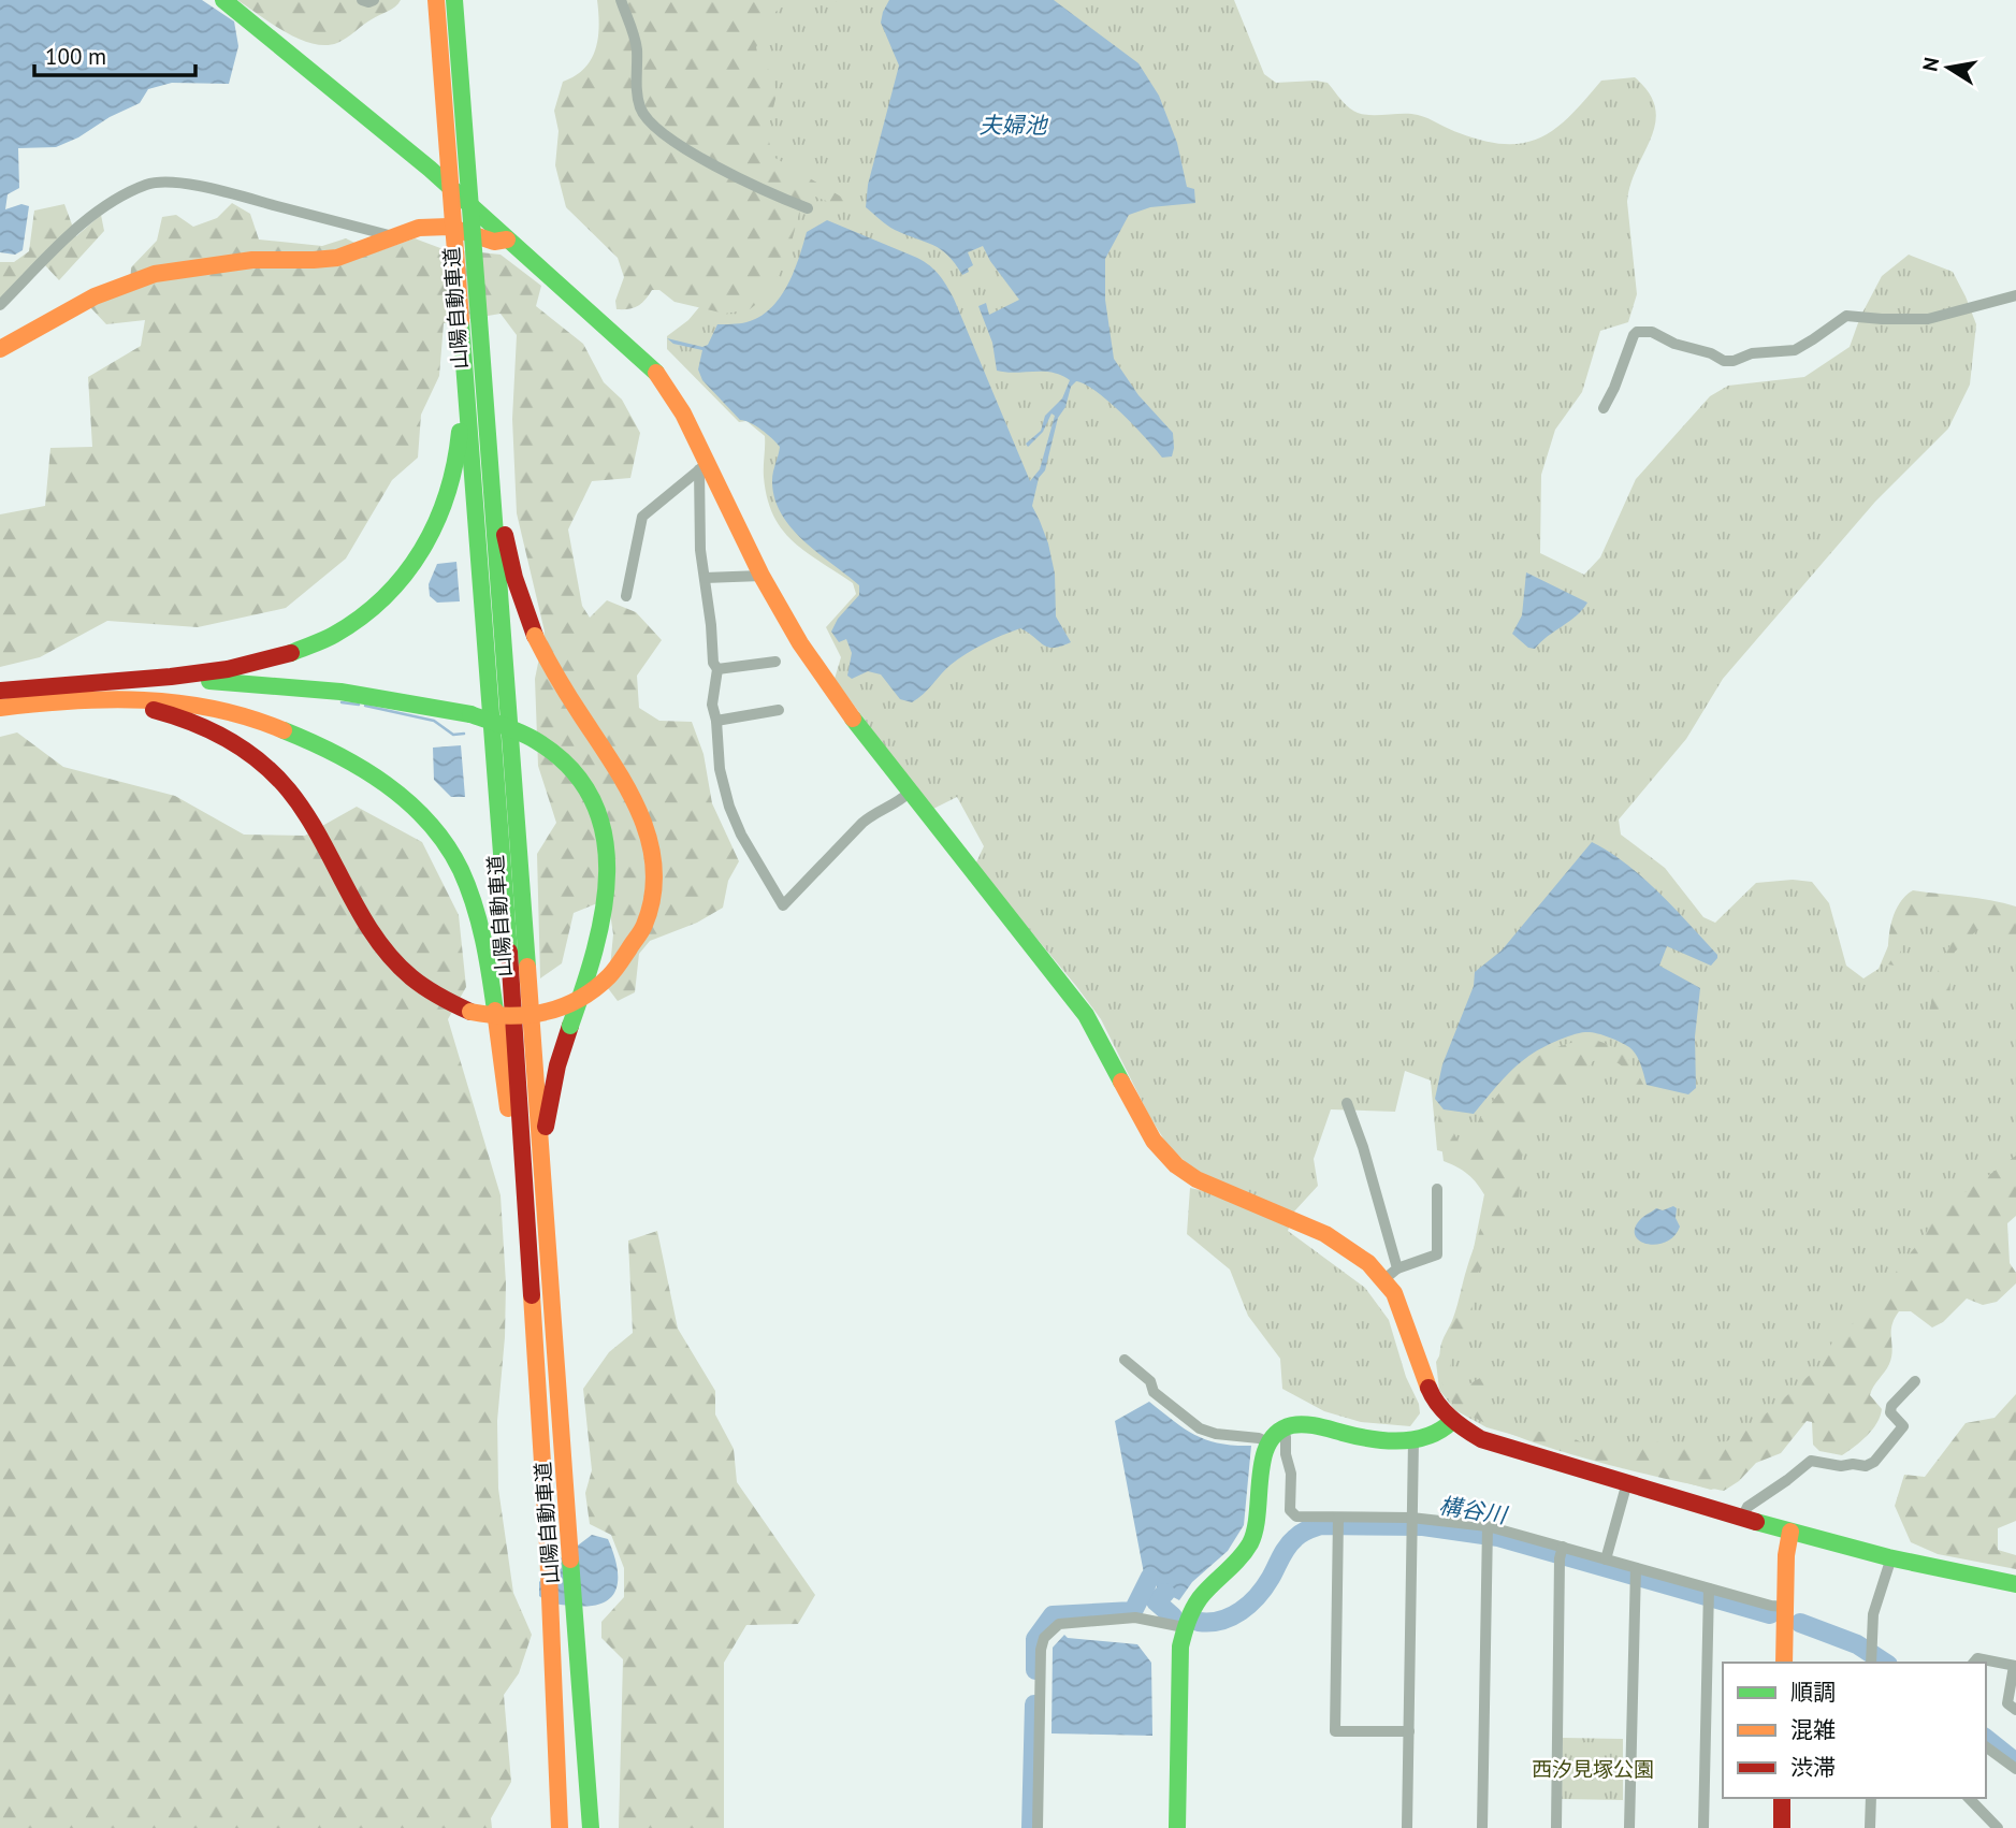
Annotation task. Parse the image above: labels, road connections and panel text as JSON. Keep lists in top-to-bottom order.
{
  "streets": {
    "main road": ["山陽自動車道"]
  },
  "water": ["夫婦池", "構谷川"],
  "parks": ["西汐見塚公園"],
  "legend": ["順調", "混雑", "渋滞"],
  "scale_bar": "100 m",
  "north": "left"
}
